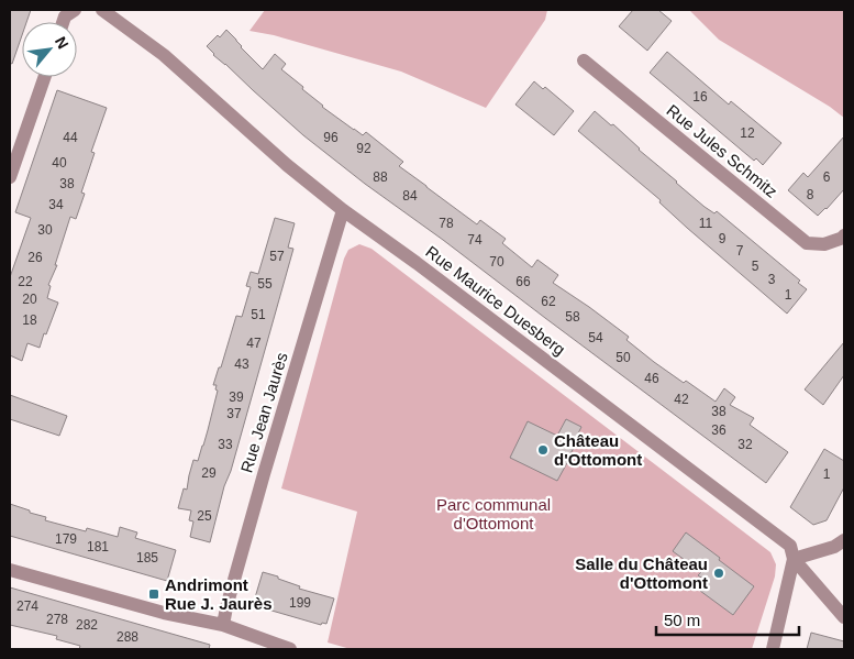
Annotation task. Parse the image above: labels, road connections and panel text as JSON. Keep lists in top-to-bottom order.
{
  "streets": {
    "street": ["Rue Jules Schmitz", "Rue Maurice Duesberg", "Rue Jean Jaurès"]
  },
  "crossings": [
    ["Rue Maurice Duesberg", "Rue Jean Jaurès"]
  ],
  "parks": ["Parc communal d'Ottomont"],
  "places": {
    "other": ["Château d'Ottomont", "Salle du Château d'Ottomont"],
    "transit": ["Andrimont Rue J. Jaurès"]
  },
  "house_numbers": [
    "16",
    "12",
    "44",
    "96",
    "92",
    "40",
    "88",
    "6",
    "38",
    "8",
    "84",
    "34",
    "78",
    "11",
    "30",
    "9",
    "74",
    "7",
    "57",
    "26",
    "70",
    "5",
    "3",
    "22",
    "66",
    "55",
    "1",
    "20",
    "62",
    "51",
    "58",
    "18",
    "54",
    "47",
    "50",
    "43",
    "46",
    "39",
    "42",
    "38",
    "37",
    "36",
    "33",
    "32",
    "29",
    "1",
    "25",
    "179",
    "181",
    "185",
    "199",
    "274",
    "278",
    "282",
    "288"
  ],
  "scale_bar": "50 m",
  "north": "top right"
}
